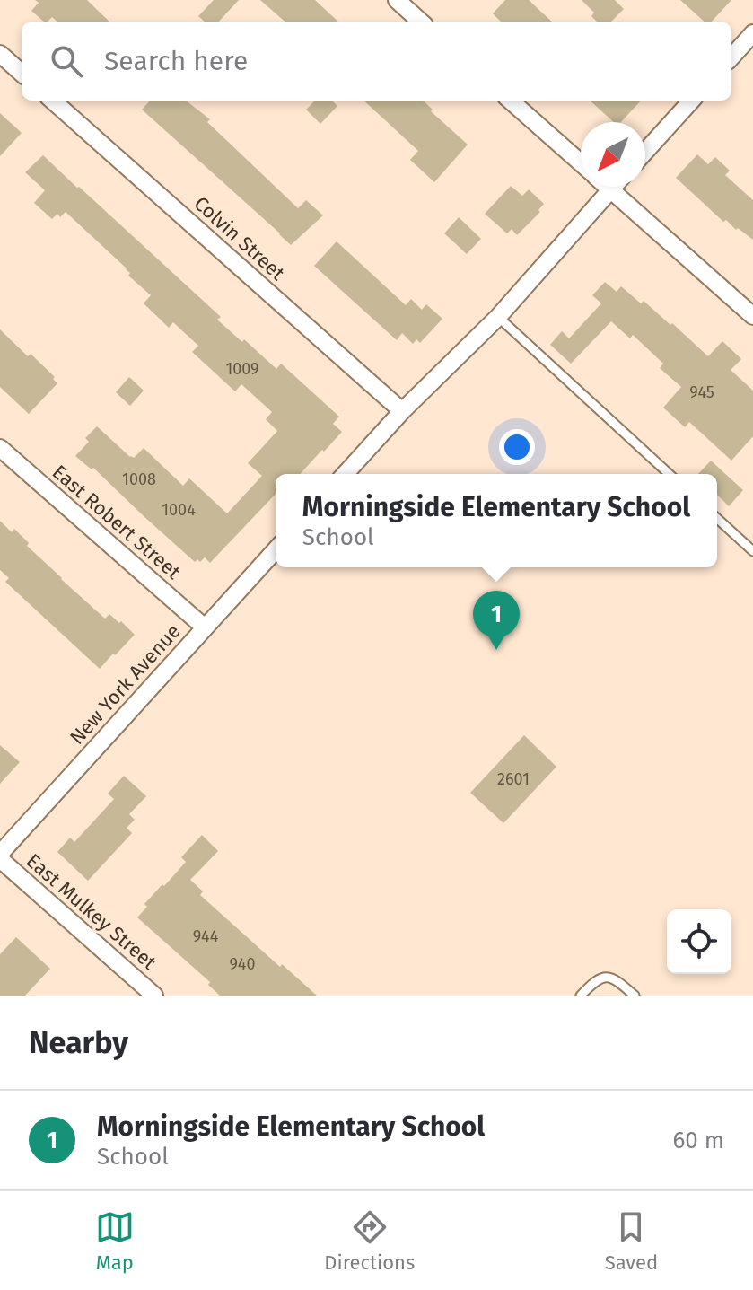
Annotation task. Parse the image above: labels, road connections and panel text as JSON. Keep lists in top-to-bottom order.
{
  "streets": {
    "street": [
      "Colvin Street",
      "East Robert Street",
      "New York Avenue",
      "East Mulkey Street"
    ]
  },
  "crossings": [
    ["East Robert Street", "New York Avenue"],
    ["New York Avenue", "East Mulkey Street"]
  ],
  "house_numbers": [
    "1009",
    "945",
    "1008",
    "1004",
    "2601",
    "944",
    "940"
  ],
  "north": "bottom left",
  "page": {
    "search": "Search here",
    "popup": ["Morningside Elementary School", "School"],
    "pins": "1",
    "heading": "Nearby",
    "list": [
      {
        "mark": "1",
        "name": "Morningside Elementary School",
        "note": "School",
        "value": "60 m"
      }
    ],
    "nav": ["Map", "Directions", "Saved"]
  }
}
